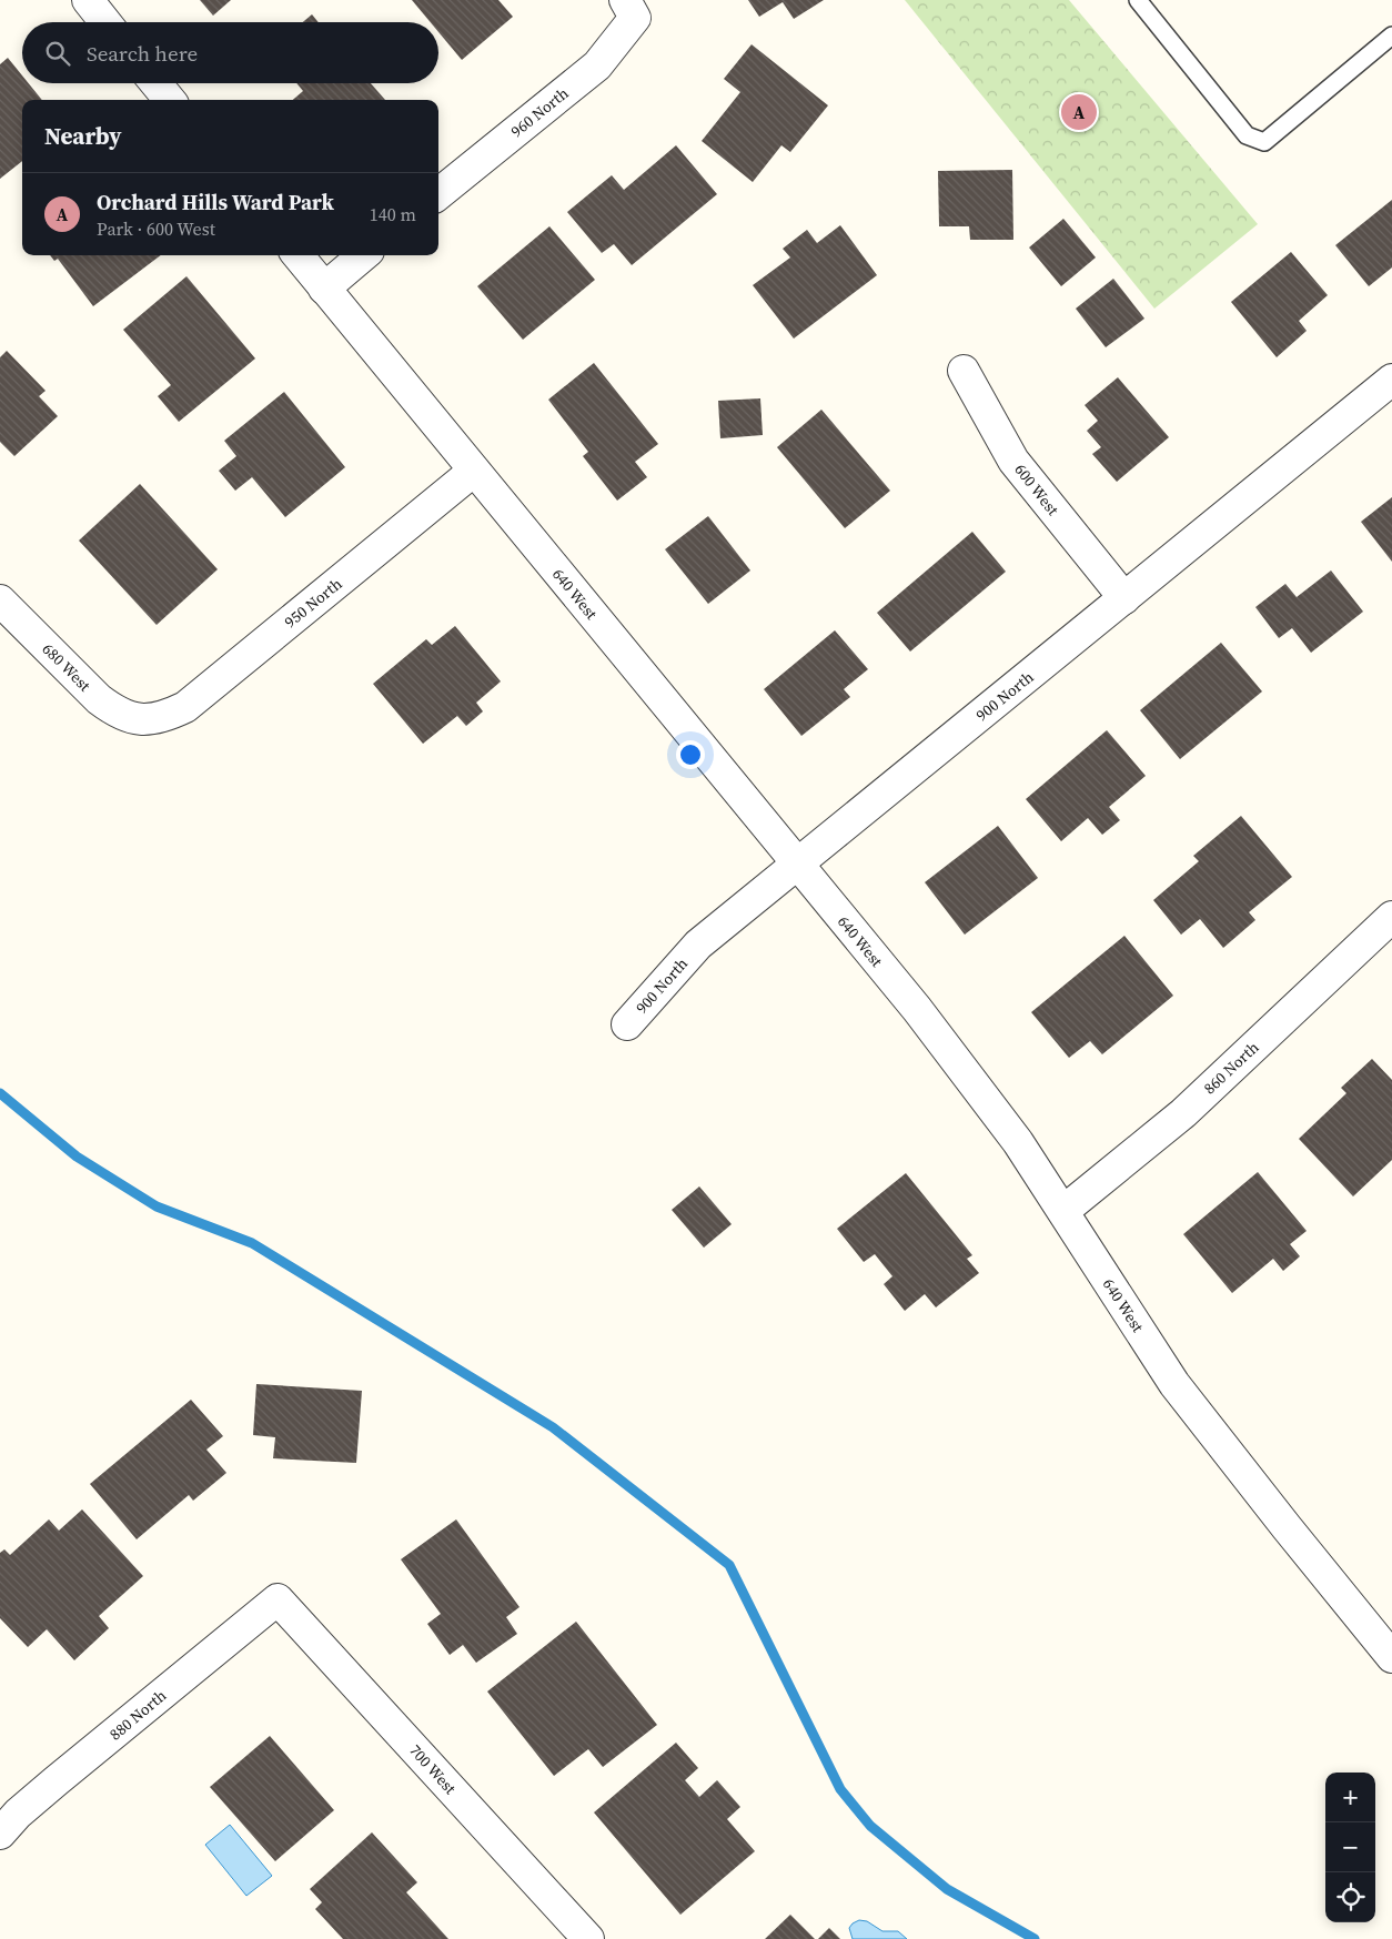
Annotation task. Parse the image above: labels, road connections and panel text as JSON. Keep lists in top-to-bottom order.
{
  "streets": {
    "street": [
      "960 North",
      "600 West",
      "640 West",
      "950 North",
      "680 West",
      "900 North",
      "860 North",
      "880 North",
      "700 West"
    ]
  },
  "crossings": [
    ["600 West", "900 North"],
    ["640 West", "950 North"],
    ["640 West", "900 North"],
    ["640 West", "860 North"],
    ["950 North", "680 West"],
    ["880 North", "700 West"]
  ],
  "page": {
    "search": "Search here",
    "pins": "A",
    "heading": "Nearby",
    "list": [
      {
        "mark": "A",
        "name": "Orchard Hills Ward Park",
        "note": "Park · 600 West",
        "value": "140 m"
      }
    ],
    "map_buttons": ["+", "−"]
  }
}
